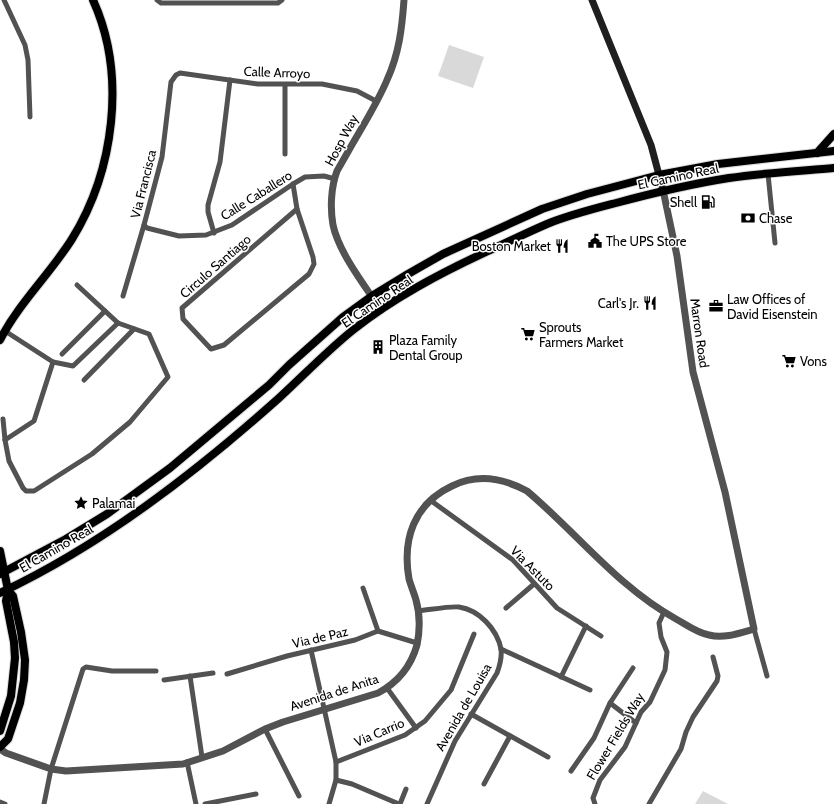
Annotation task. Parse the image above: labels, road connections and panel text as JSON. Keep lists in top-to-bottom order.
{
  "streets": {
    "main road": ["El Camino Real", "Marron Road"],
    "street": [
      "Calle Arroyo",
      "Hosp Way",
      "Via Francisca",
      "Calle Caballero",
      "Circulo Santiago",
      "Via Astuto",
      "Via de Paz",
      "Avenida de Anita",
      "Avenida de Louisa",
      "Via Carrio",
      "Flower Fields Way"
    ]
  },
  "crossings": [
    ["Calle Arroyo", "Hosp Way"],
    ["Calle Arroyo", "Via Francisca"],
    ["Hosp Way", "El Camino Real"],
    ["Hosp Way", "Calle Caballero"],
    ["El Camino Real", "Marron Road"],
    ["Via Francisca", "Calle Caballero"],
    ["Marron Road", "Avenida de Anita"],
    ["Via Astuto", "Avenida de Anita"],
    ["Avenida de Anita", "Avenida de Louisa"],
    ["Avenida de Anita", "Flower Fields Way"]
  ],
  "places": {
    "fuel station": ["Shell"],
    "bank": ["Chase"],
    "public building": ["The UPS Store"],
    "restaurant": ["Boston Market", "Carl's Jr."],
    "office": ["Law Offices of David Eisenstein"],
    "supermarket": ["Sprouts Farmers Market", "Vons"],
    "building": ["Plaza Family Dental Group"],
    "place": ["Palamai"]
  }
}
